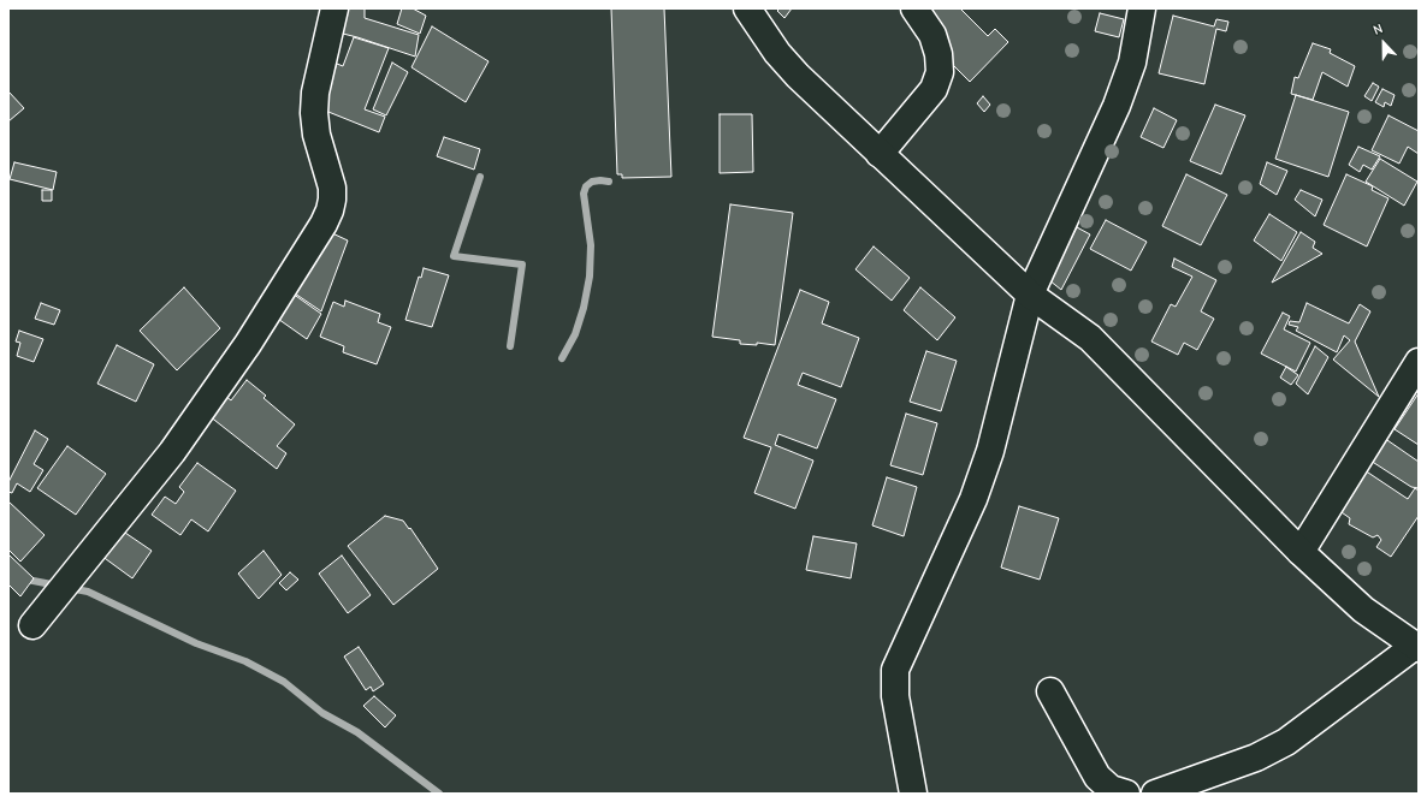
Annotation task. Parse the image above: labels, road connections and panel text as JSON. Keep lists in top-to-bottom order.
{
  "north": "top"
}
